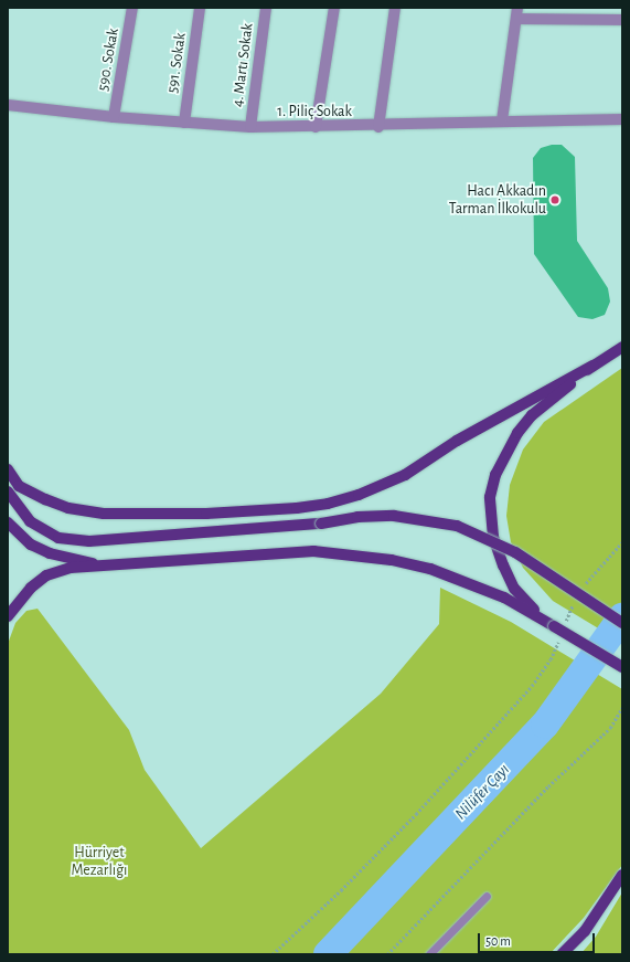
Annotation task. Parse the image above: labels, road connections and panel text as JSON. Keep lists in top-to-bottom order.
{
  "streets": {
    "street": [
      "590. Sokak",
      "591. Sokak",
      "4. Martı Sokak",
      "1. Piliç Sokak"
    ]
  },
  "crossings": [
    ["590. Sokak", "1. Piliç Sokak"],
    ["591. Sokak", "1. Piliç Sokak"],
    ["4. Martı Sokak", "1. Piliç Sokak"]
  ],
  "water": ["Nilüfer Çayı"],
  "parks": ["Hürriyet Mezarlığı"],
  "places": ["Hacı Akkadın Tarman İlkokulu"],
  "scale_bar": "50 m"
}
